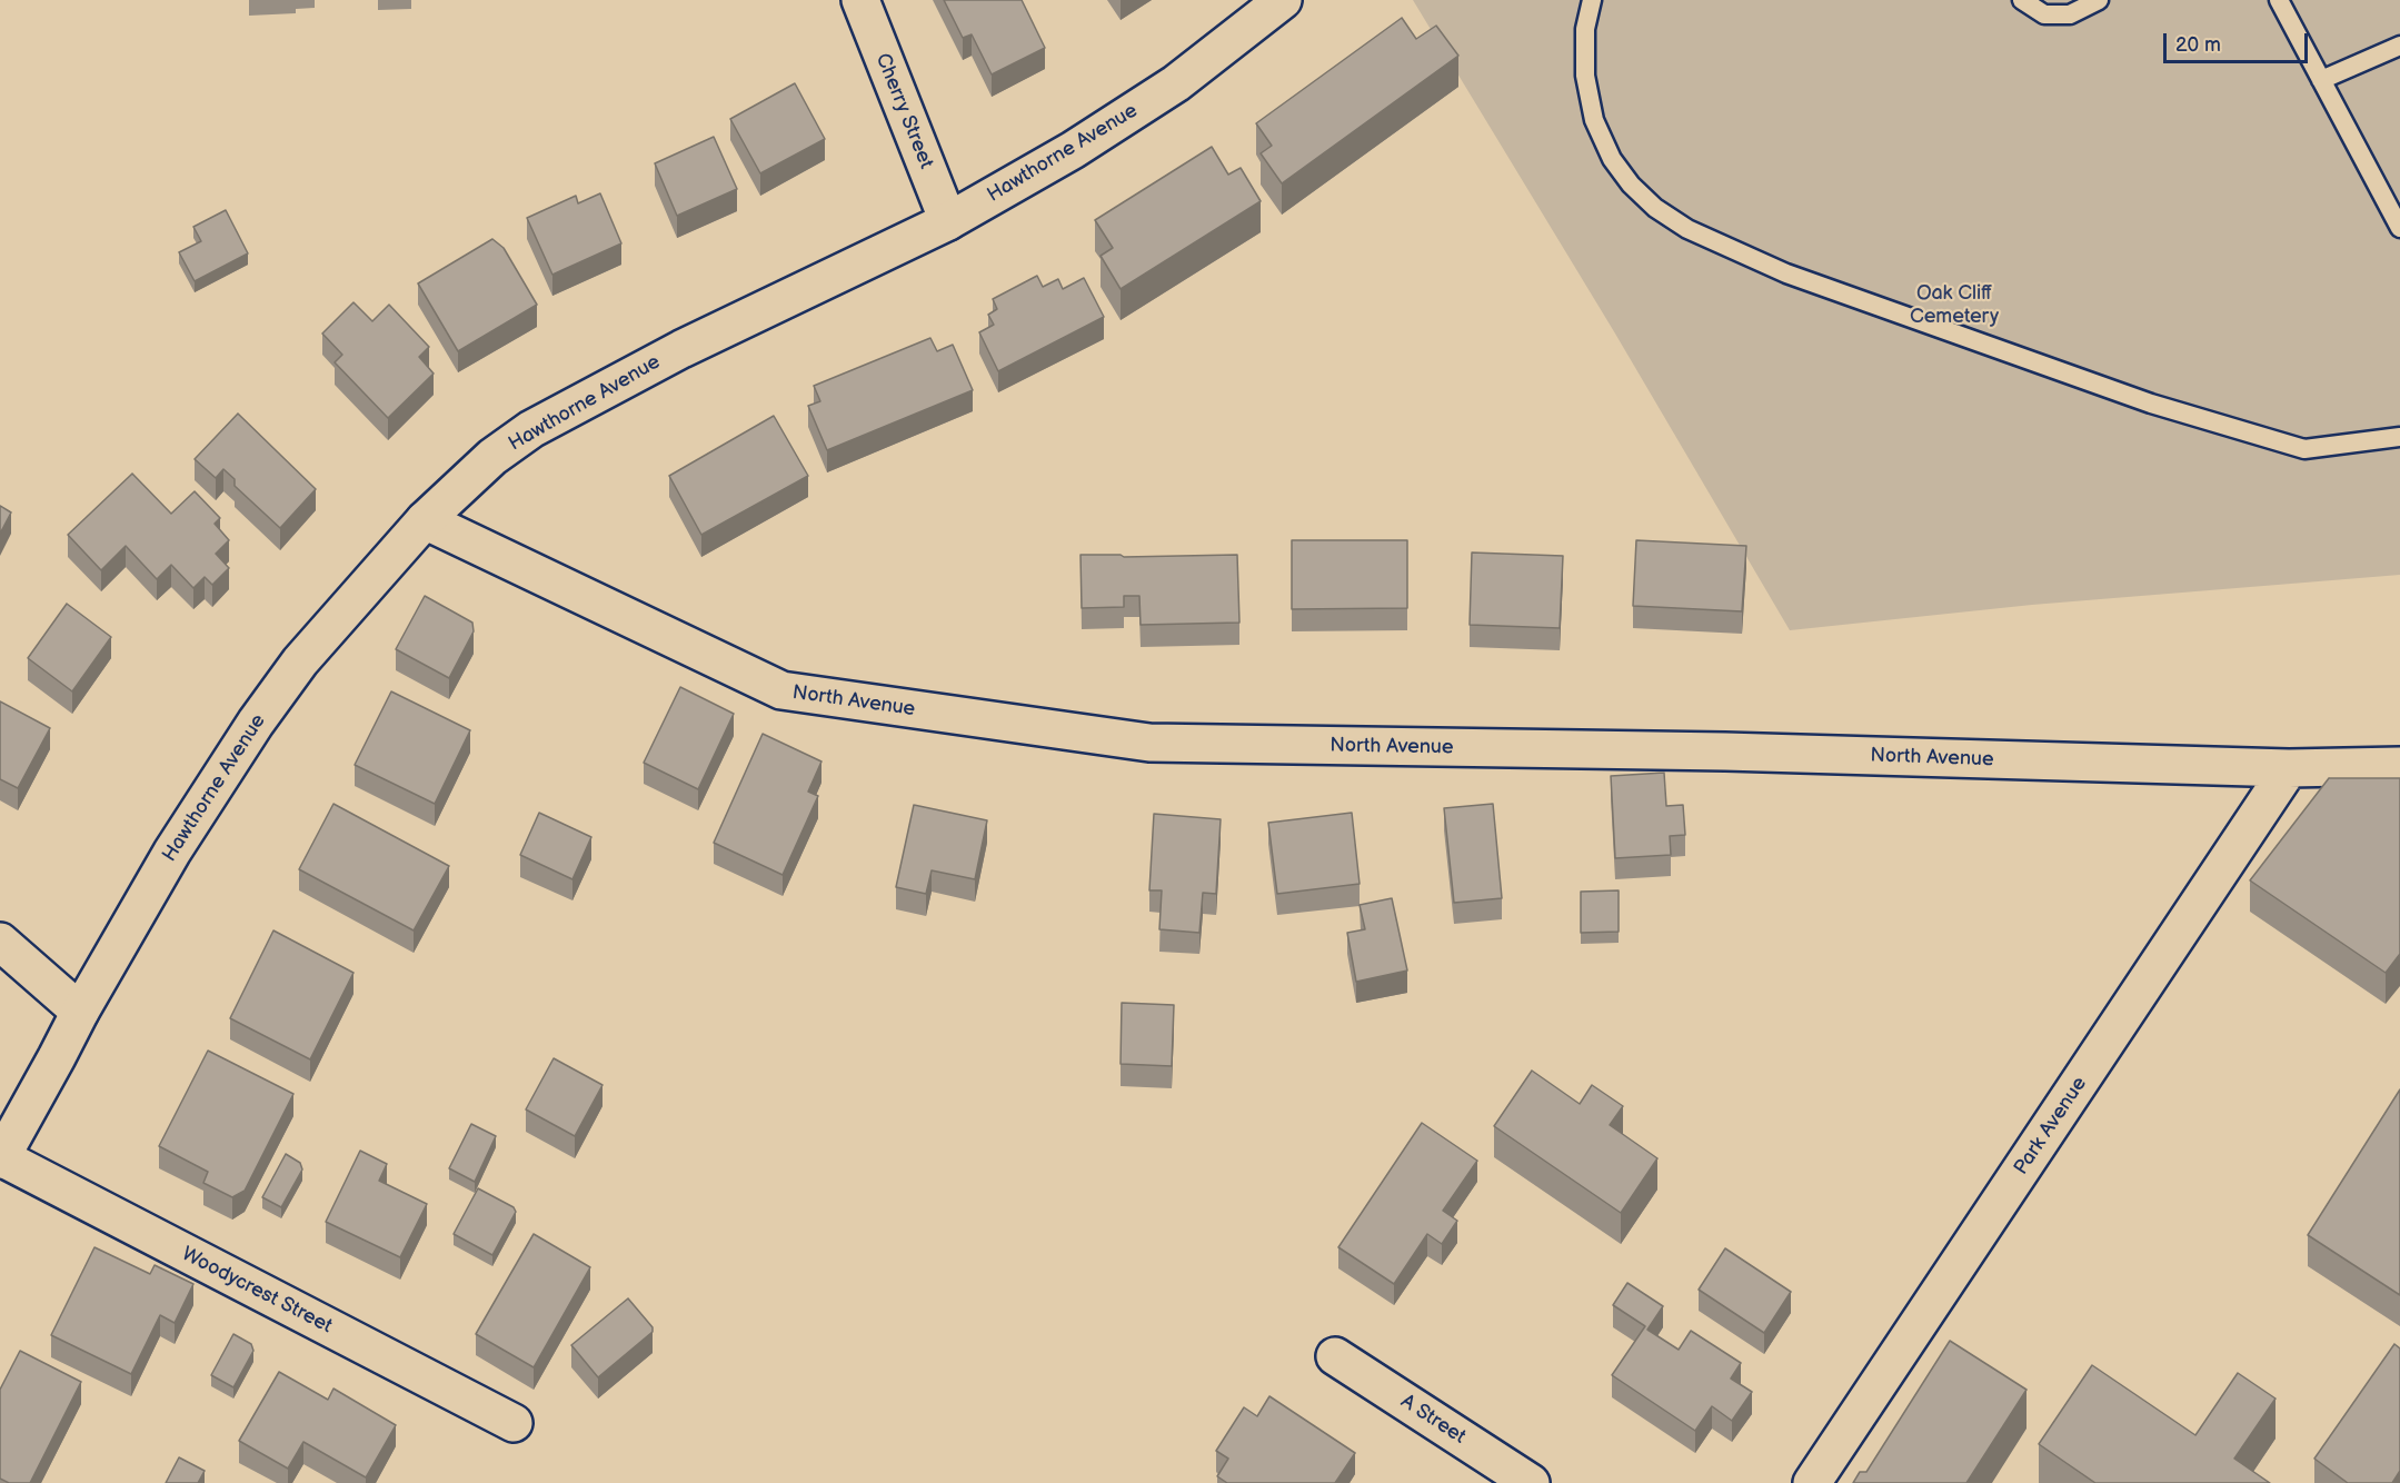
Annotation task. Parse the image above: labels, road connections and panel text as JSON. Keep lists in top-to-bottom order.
{
  "streets": {
    "street": [
      "Cherry Street",
      "Hawthorne Avenue",
      "North Avenue",
      "Park Avenue",
      "Woodycrest Street",
      "A Street"
    ]
  },
  "crossings": [
    ["Cherry Street", "Hawthorne Avenue"],
    ["Hawthorne Avenue", "North Avenue"],
    ["Hawthorne Avenue", "Woodycrest Street"],
    ["North Avenue", "Park Avenue"]
  ],
  "parks": ["Oak Cliff Cemetery"],
  "scale_bar": "20 m"
}
